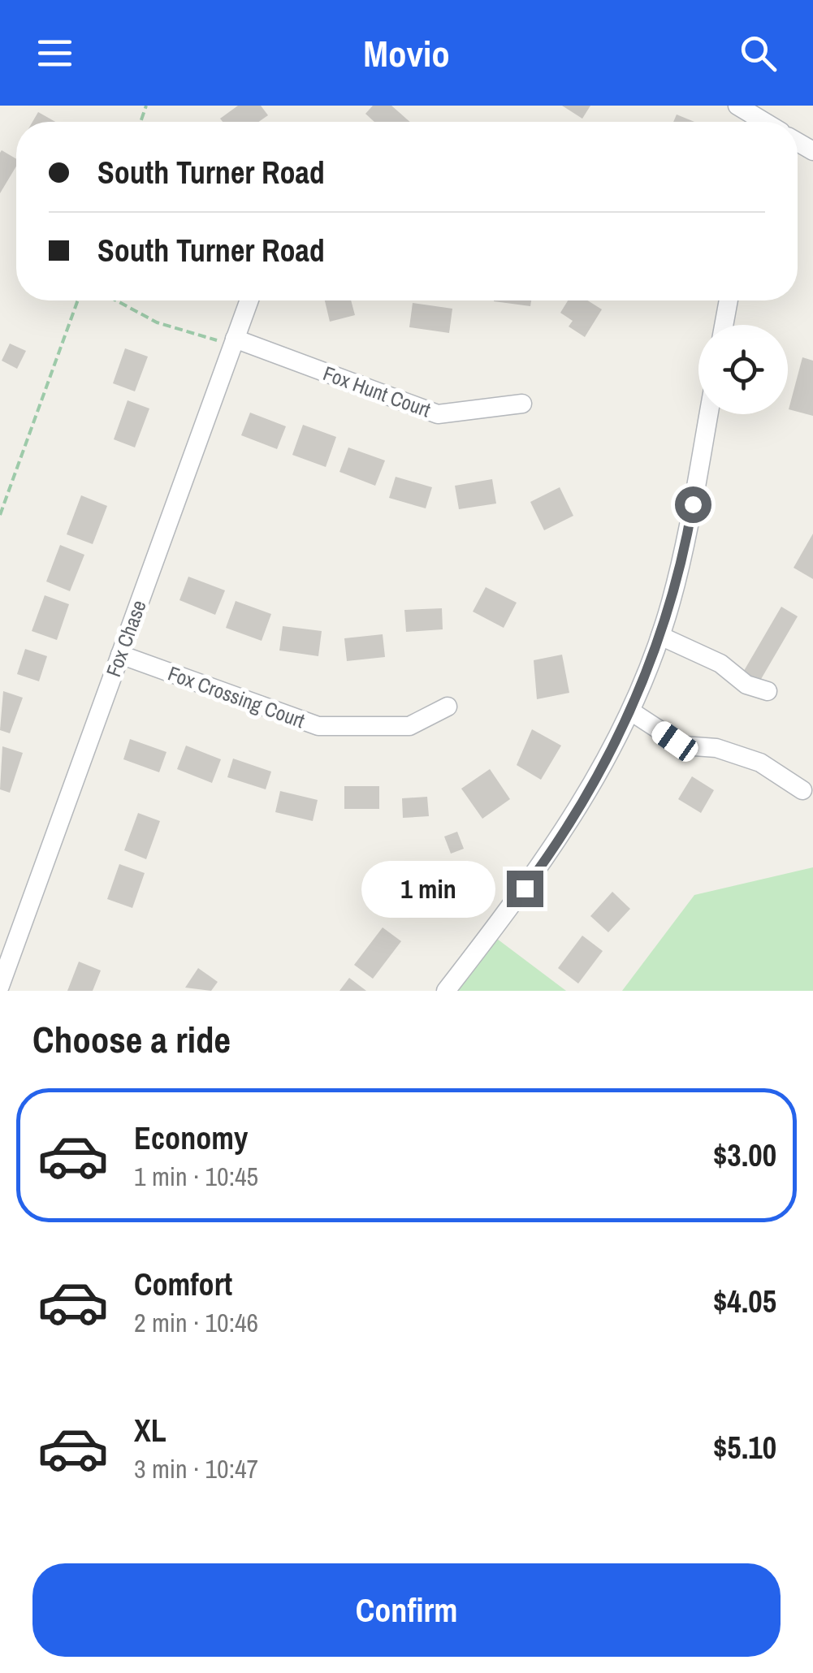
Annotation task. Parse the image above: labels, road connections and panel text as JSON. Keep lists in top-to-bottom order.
{
  "streets": {
    "street": ["Fox Hunt Court", "Fox Chase", "Fox Crossing Court"]
  },
  "crossings": [
    ["Fox Hunt Court", "Fox Chase"],
    ["Fox Chase", "Fox Crossing Court"]
  ],
  "page": {
    "header": "Movio",
    "banner": ["South Turner Road", "South Turner Road"],
    "bubble": "1 min",
    "heading": "Choose a ride",
    "list": [
      {
        "name": "Economy",
        "note": "1 min · 10:45",
        "value": "$3.00"
      },
      {
        "name": "Comfort",
        "note": "2 min · 10:46",
        "value": "$4.05"
      },
      {
        "name": "XL",
        "note": "3 min · 10:47",
        "value": "$5.10"
      }
    ],
    "buttons": "Confirm"
  }
}
